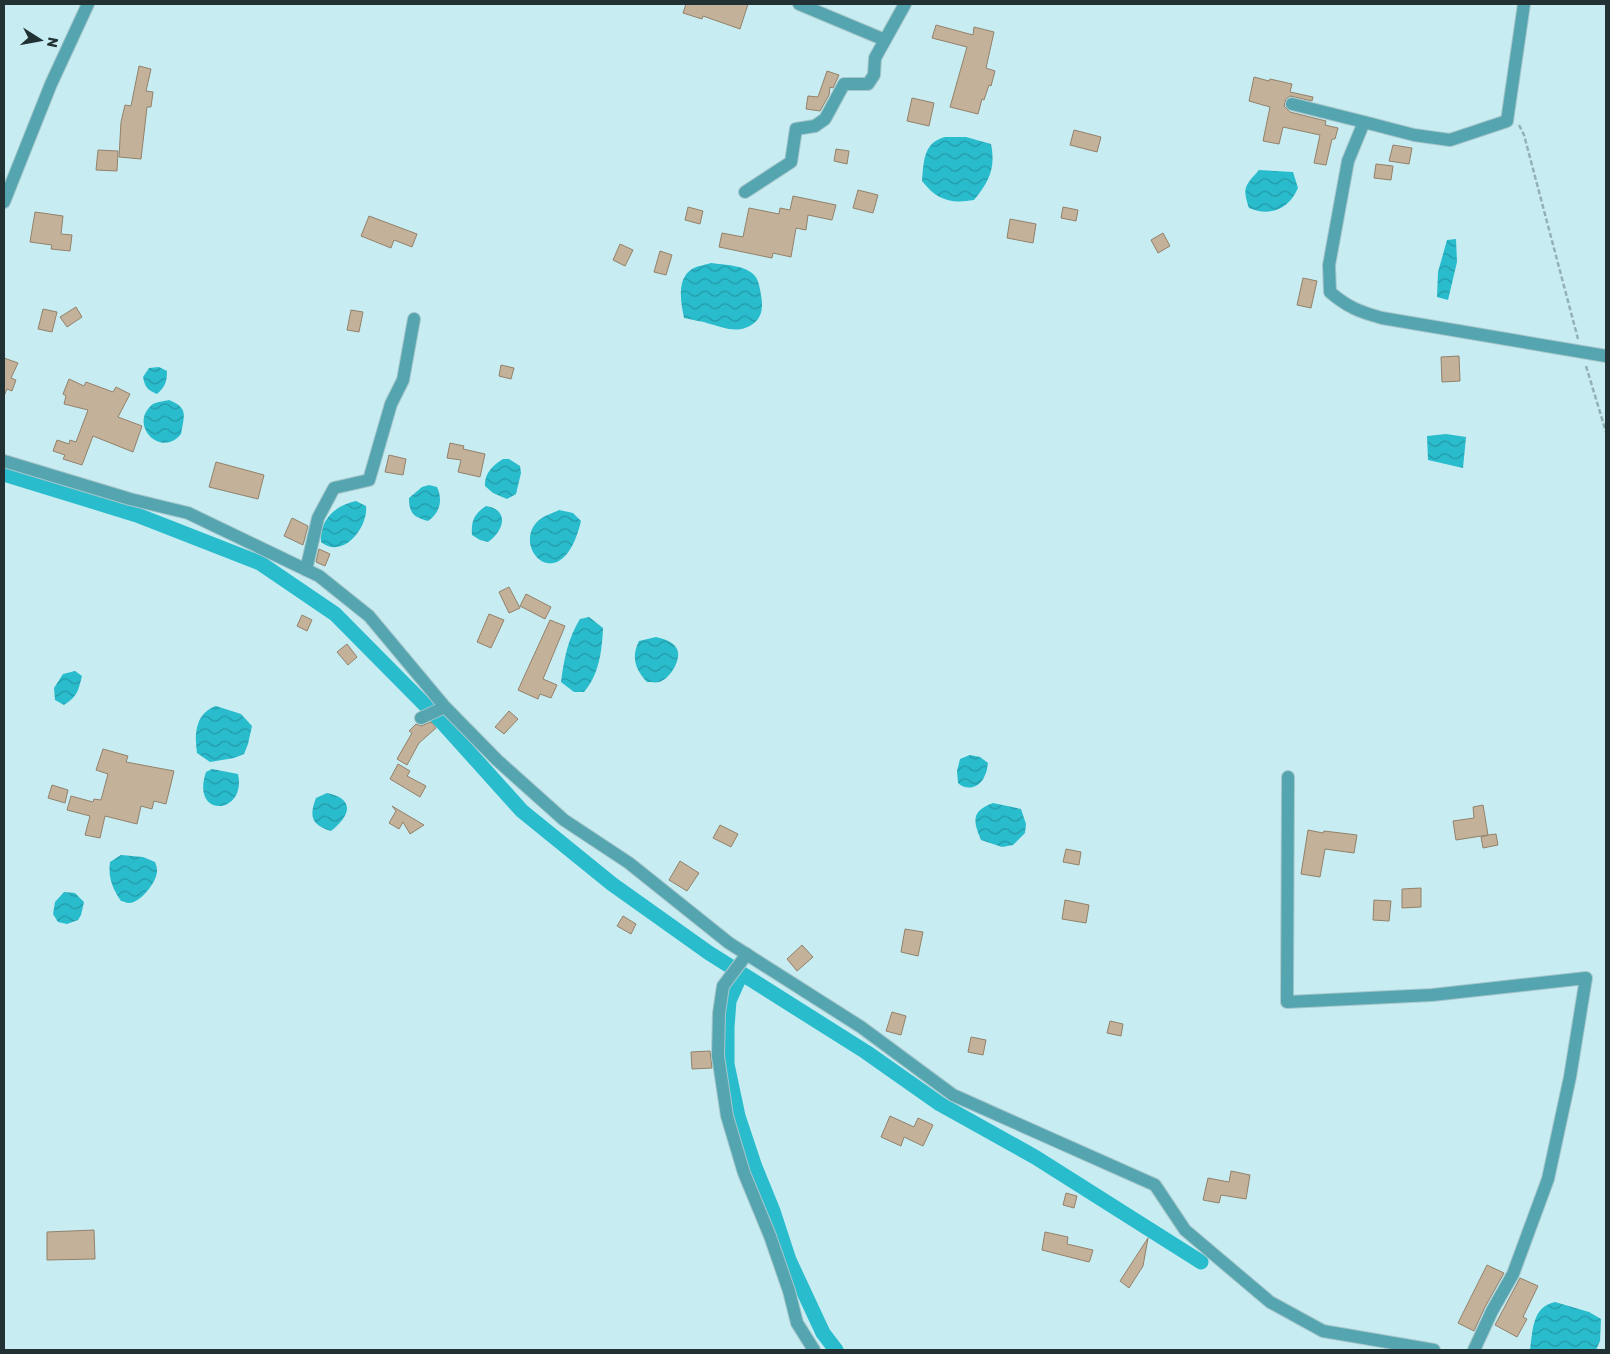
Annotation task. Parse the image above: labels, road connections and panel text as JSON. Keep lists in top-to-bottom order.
{
  "north": "right"
}
